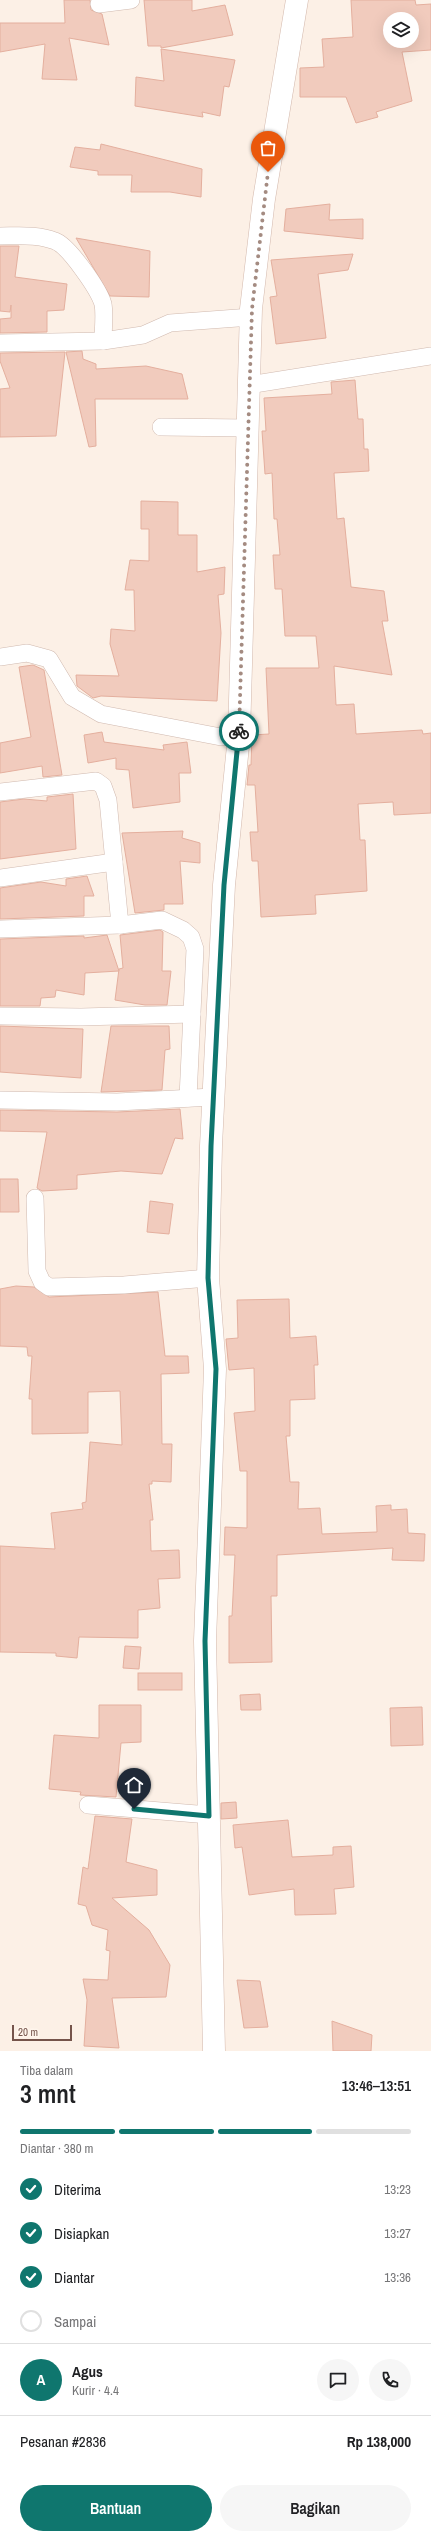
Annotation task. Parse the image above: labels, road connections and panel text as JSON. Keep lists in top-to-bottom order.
{
  "scale_bar": "20 m",
  "page": {
    "scale": "20 m",
    "heading": ["3 mnt", "Tiba dalam", "13:46–13:51"],
    "panel": [
      "Agus",
      "Kurir · 4.4",
      "Pesanan #2836",
      "Rp 138,000"
    ],
    "bar": "Diantar · 380 m",
    "list": [
      ["Diterima", "13:23"],
      ["Disiapkan", "13:27"],
      ["Diantar", "13:36"],
      "Sampai"
    ],
    "round": "A",
    "buttons": ["Bantuan", "Bagikan"]
  }
}
